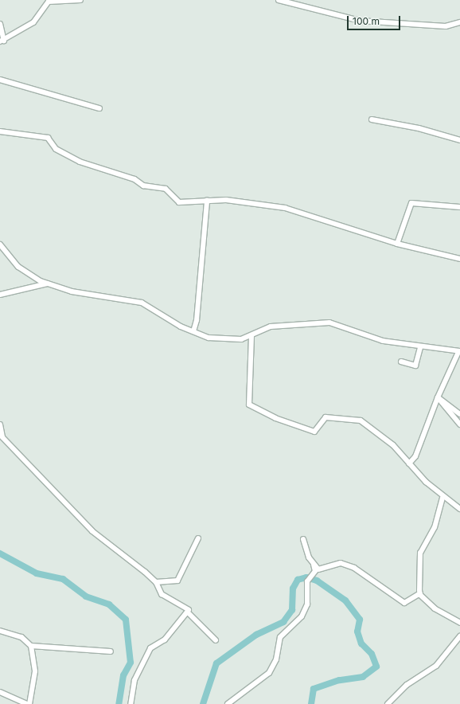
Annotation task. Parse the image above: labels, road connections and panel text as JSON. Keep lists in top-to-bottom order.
{
  "scale_bar": "100 m"
}
